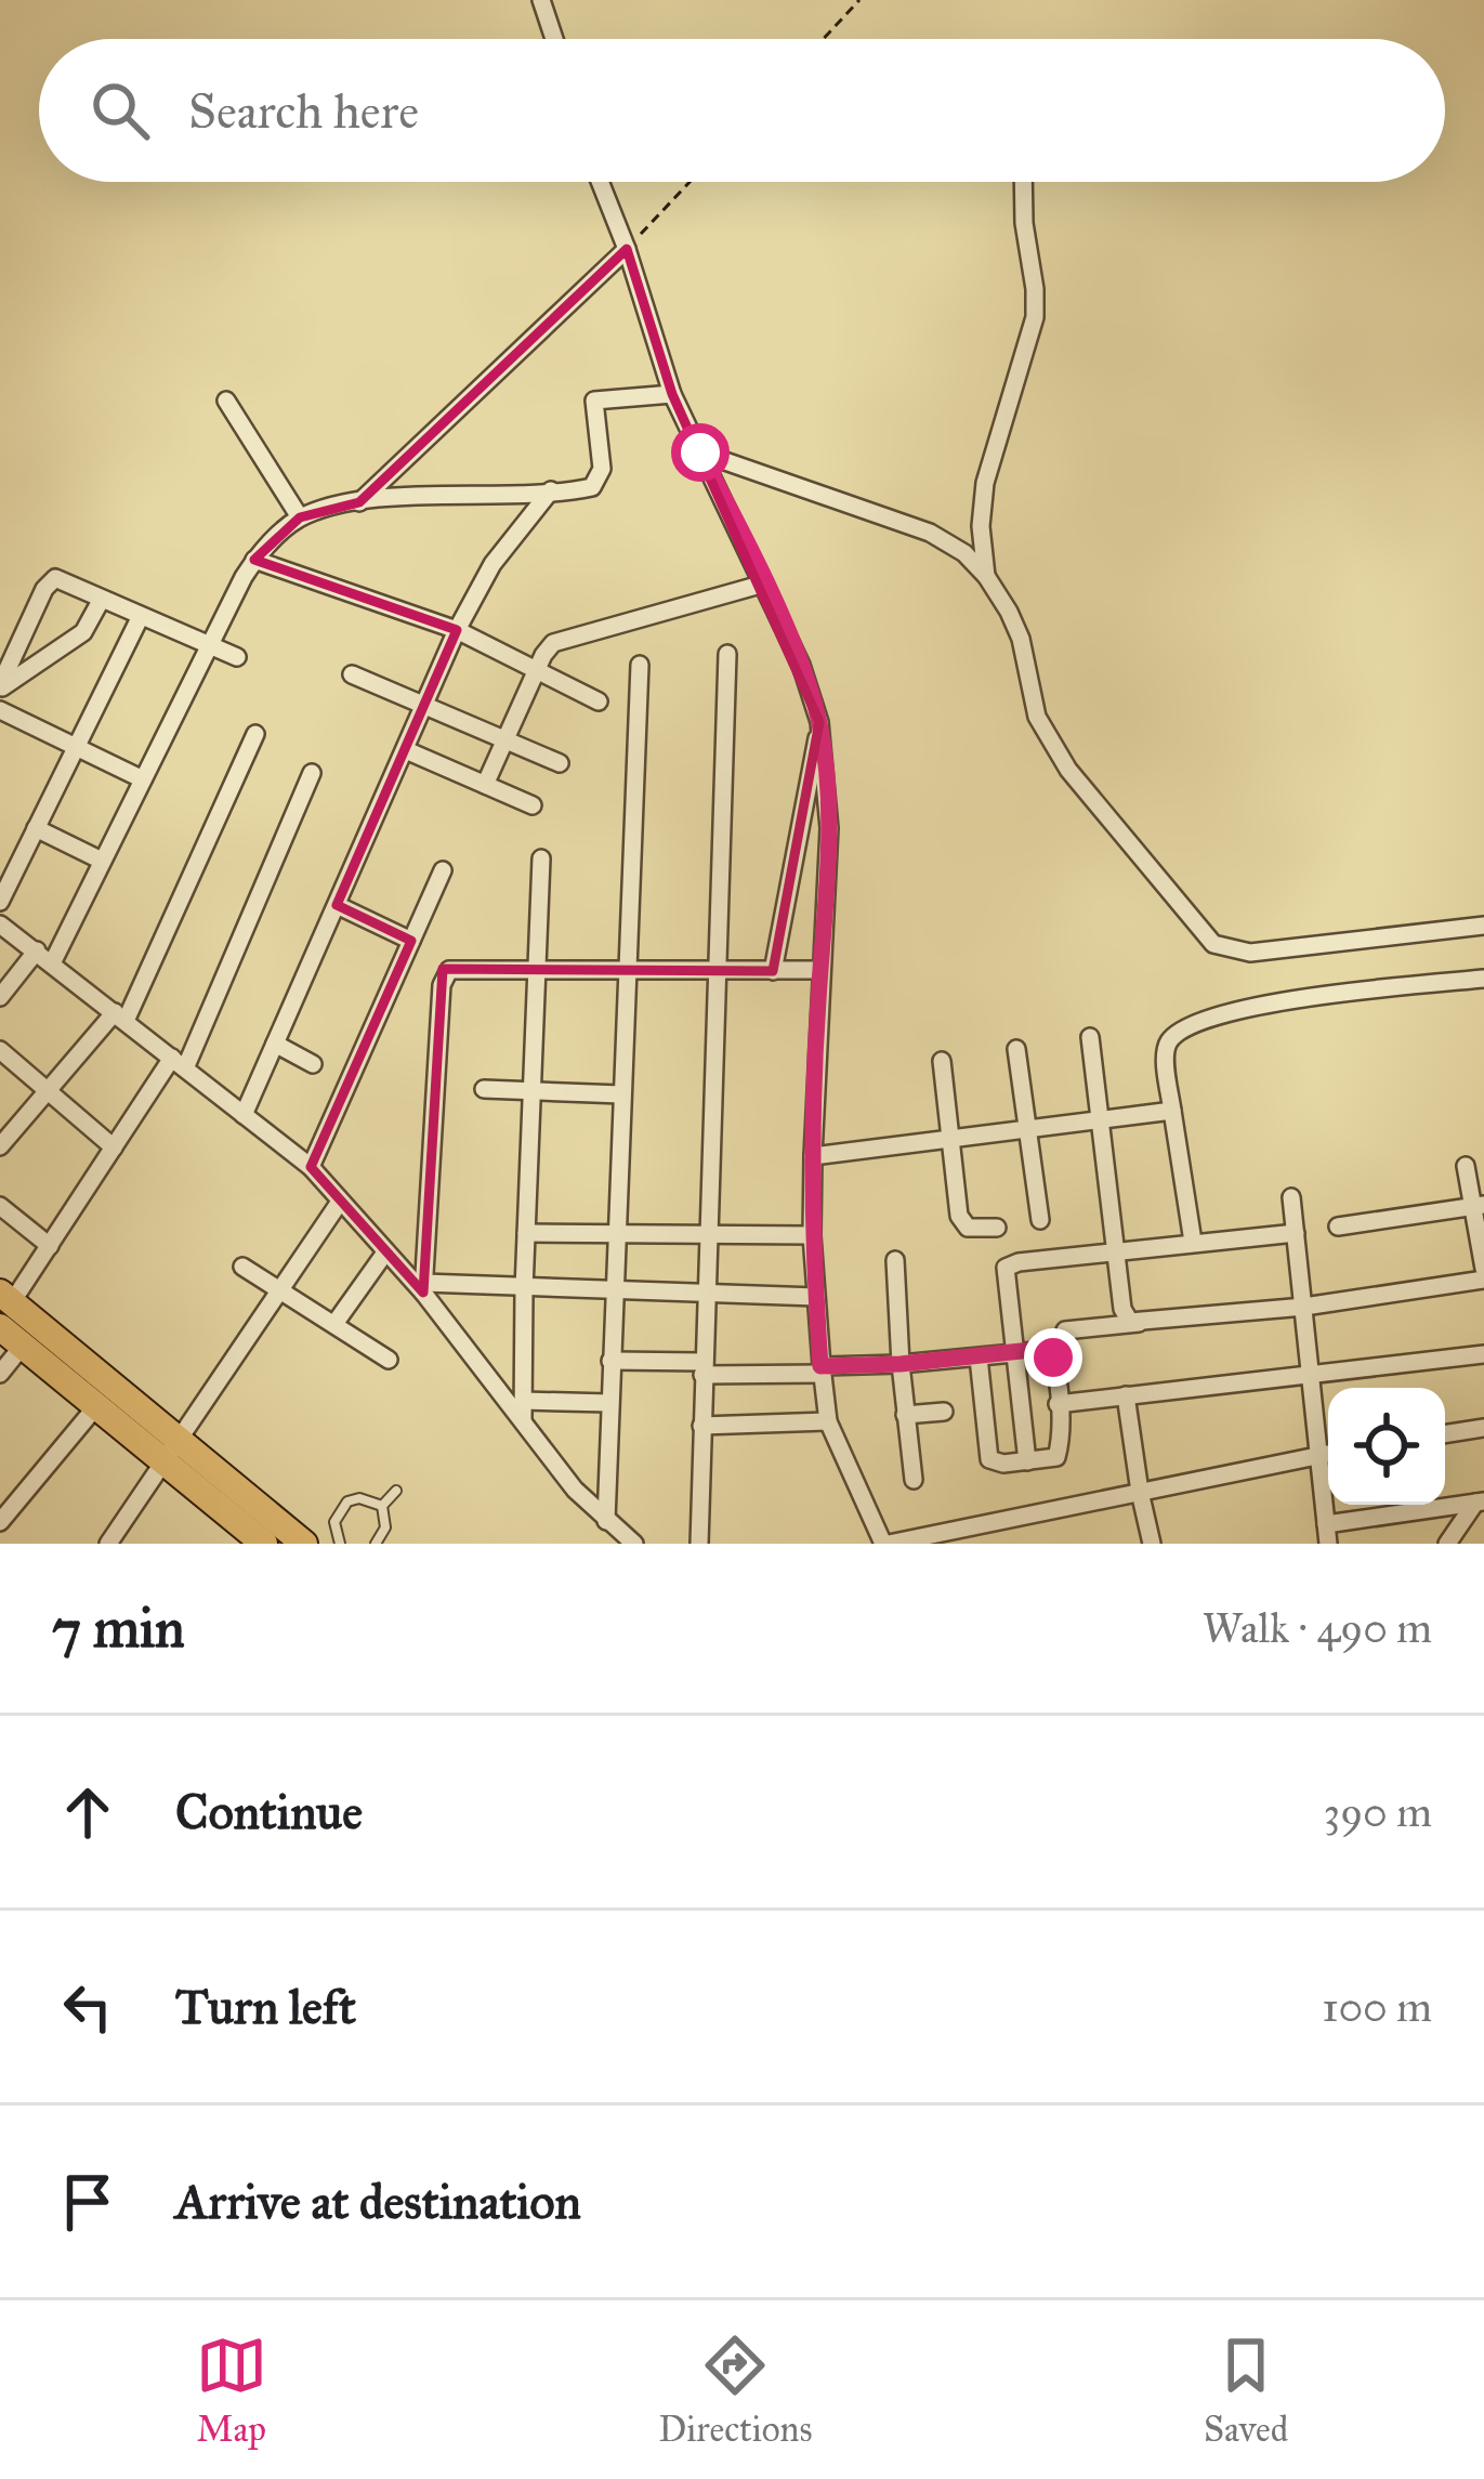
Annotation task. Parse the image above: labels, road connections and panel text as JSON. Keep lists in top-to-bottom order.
{
  "page": {
    "search": "Search here",
    "heading": ["7 min", "Walk · 490 m"],
    "list": [
      ["Continue", "390 m"],
      ["Turn left", "100 m"],
      "Arrive at destination"
    ],
    "nav": ["Map", "Directions", "Saved"]
  }
}
